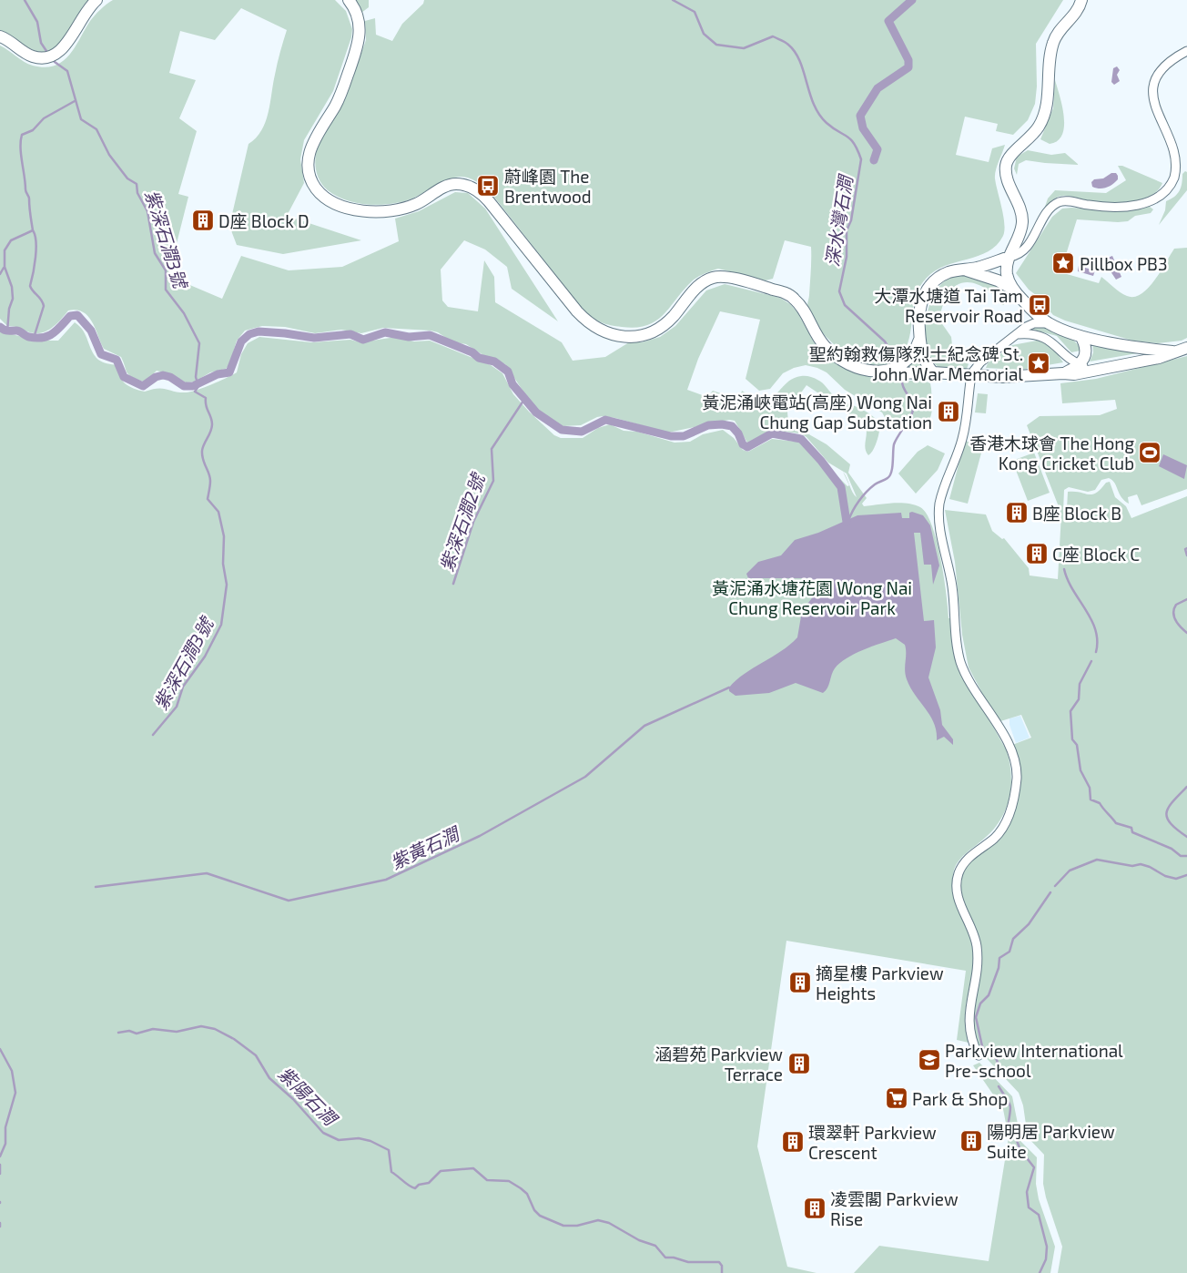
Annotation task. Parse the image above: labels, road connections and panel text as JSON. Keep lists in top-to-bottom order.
{
  "water": [
    "深水灣石澗",
    "紫深石澗3號",
    "紫深石澗2號",
    "紫黃石澗",
    "紫陽石澗"
  ],
  "parks": ["黃泥涌水塘花園 Wong Nai Chung Reservoir Park"],
  "places": {
    "bus stop": ["蔚峰園 The Brentwood", "大潭水塘道 Tai Tam Reservoir Road"],
    "building": [
      "D座 Block D",
      "黃泥涌峽電站(高座) Wong Nai Chung Gap Substation",
      "B座 Block B",
      "C座 Block C",
      "摘星樓 Parkview Heights",
      "涵碧苑 Parkview Terrace",
      "陽明居 Parkview Suite",
      "環翠軒 Parkview Crescent",
      "凌雲閣 Parkview Rise"
    ],
    "place": ["Pillbox PB3", "聖約翰救傷隊烈士紀念碑 St. John War Memorial"],
    "sports": ["香港木球會 The Hong Kong Cricket Club"],
    "school or university": ["Parkview International Pre-school"],
    "supermarket": ["Park & Shop"]
  }
}
